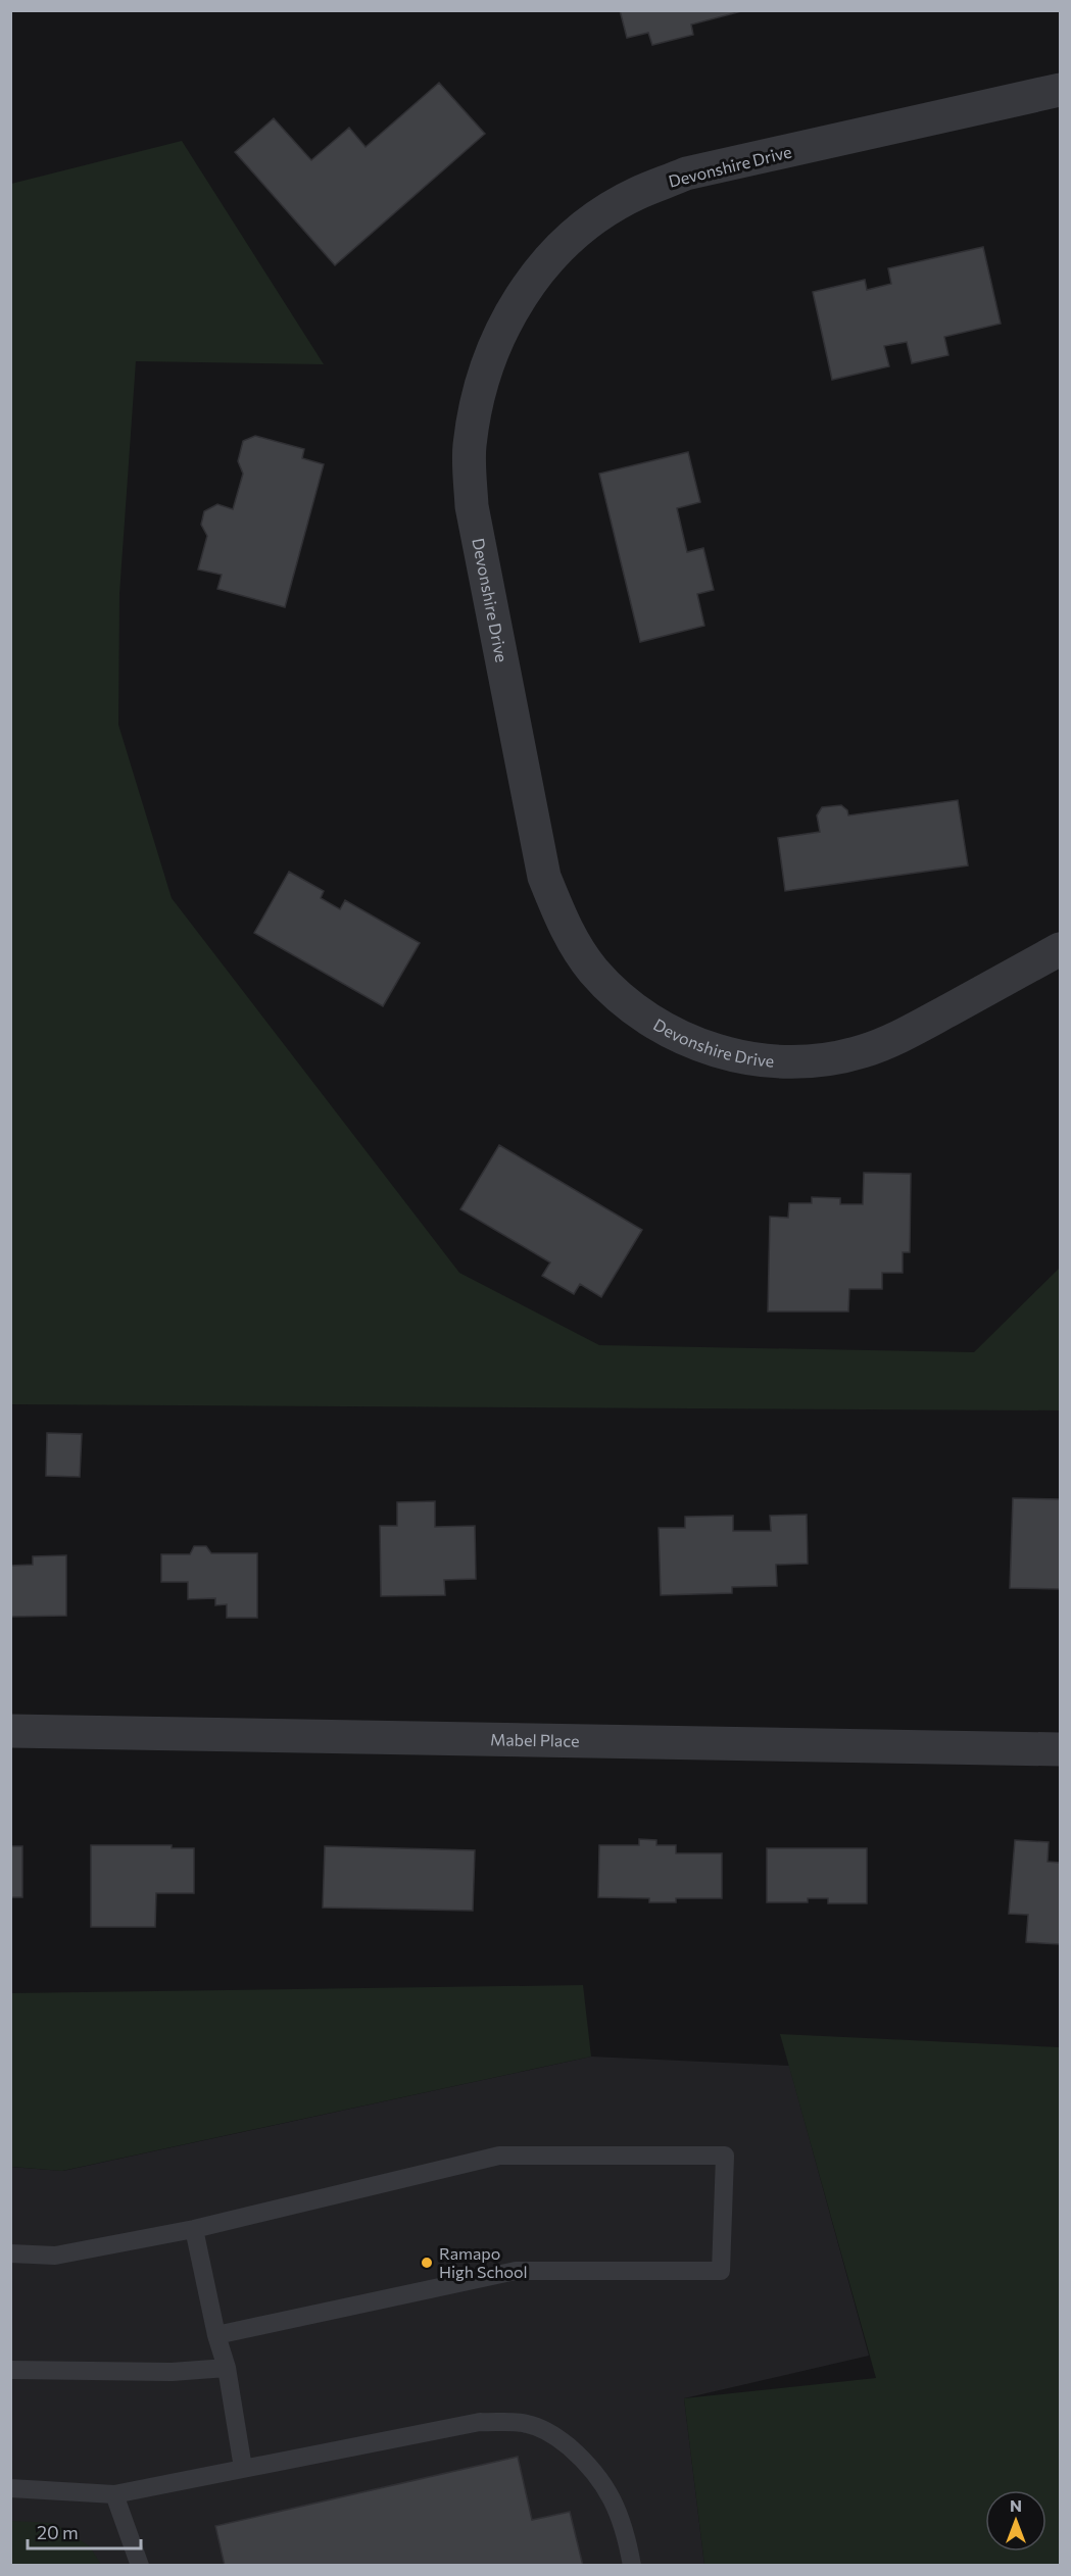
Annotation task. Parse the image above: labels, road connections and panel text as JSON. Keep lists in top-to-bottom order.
{
  "streets": {
    "street": ["Devonshire Drive", "Mabel Place"]
  },
  "places": ["Ramapo High School"],
  "scale_bar": "20 m",
  "north": "top"
}
